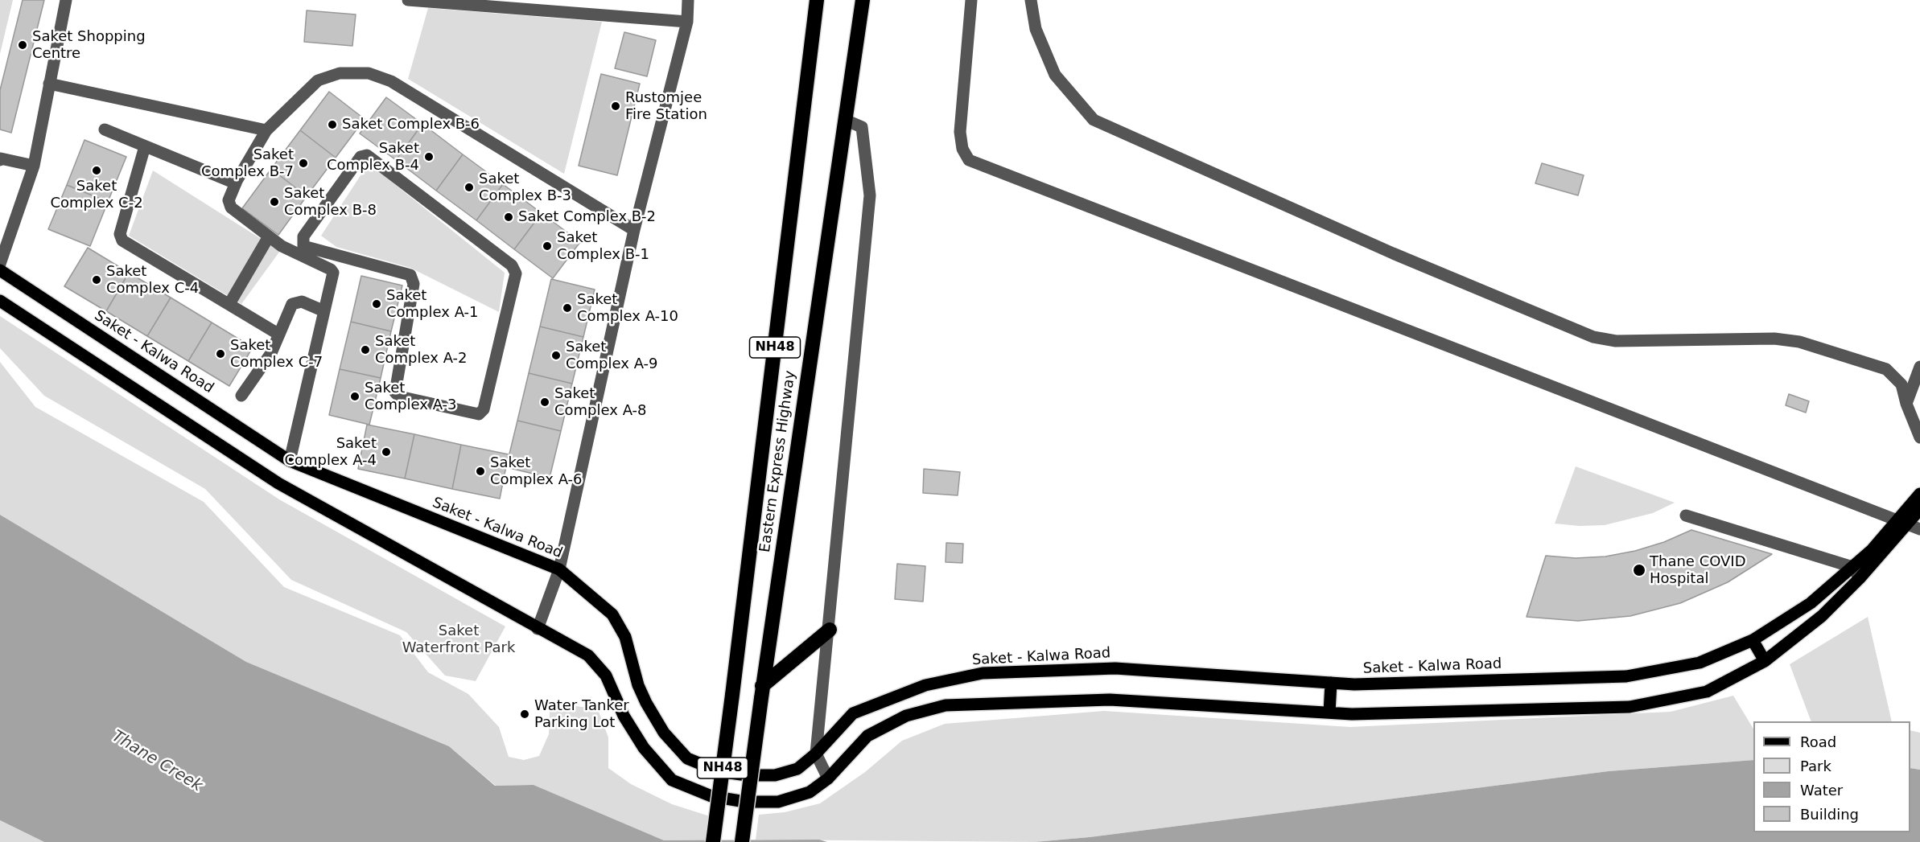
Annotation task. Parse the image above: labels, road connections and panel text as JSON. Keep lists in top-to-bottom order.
{
  "streets": {
    "highway": ["NH48", "Eastern Express Highway"],
    "main road": ["Saket - Kalwa Road"]
  },
  "water": ["Thane Creek"],
  "parks": ["Saket Waterfront Park"],
  "places": [
    "Saket Shopping Centre",
    "Rustomjee Fire Station",
    "Saket Complex B-6",
    "Saket Complex B-4",
    "Saket Complex B-7",
    "Saket Complex C-2",
    "Saket Complex B-3",
    "Saket Complex B-8",
    "Saket Complex B-2",
    "Saket Complex B-1",
    "Saket Complex C-4",
    "Saket Complex A-1",
    "Saket Complex A-10",
    "Saket Complex A-2",
    "Saket Complex C-7",
    "Saket Complex A-9",
    "Saket Complex A-3",
    "Saket Complex A-8",
    "Saket Complex A-4",
    "Saket Complex A-6",
    "Thane COVID Hospital",
    "Water Tanker Parking Lot"
  ],
  "legend": [
    "Road",
    "Park",
    "Water",
    "Building"
  ]
}
